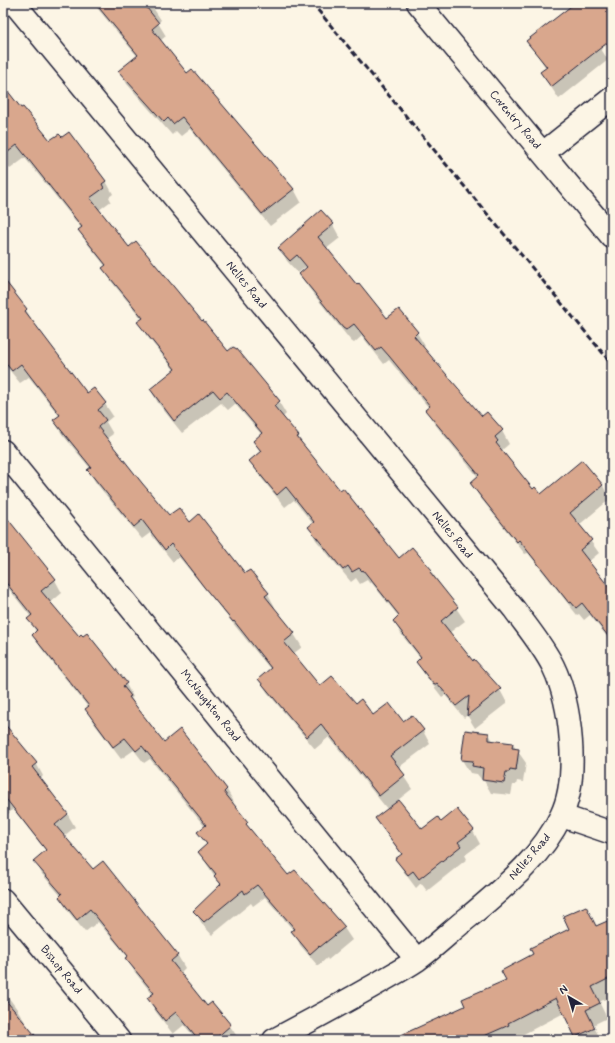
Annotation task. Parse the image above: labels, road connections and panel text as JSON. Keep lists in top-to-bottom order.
{
  "streets": {
    "street": [
      "Coventry Road",
      "Nelles Road",
      "McNaughton Road",
      "Bishop Road"
    ]
  },
  "crossings": [
    ["Nelles Road", "McNaughton Road"]
  ],
  "north": "top left"
}
